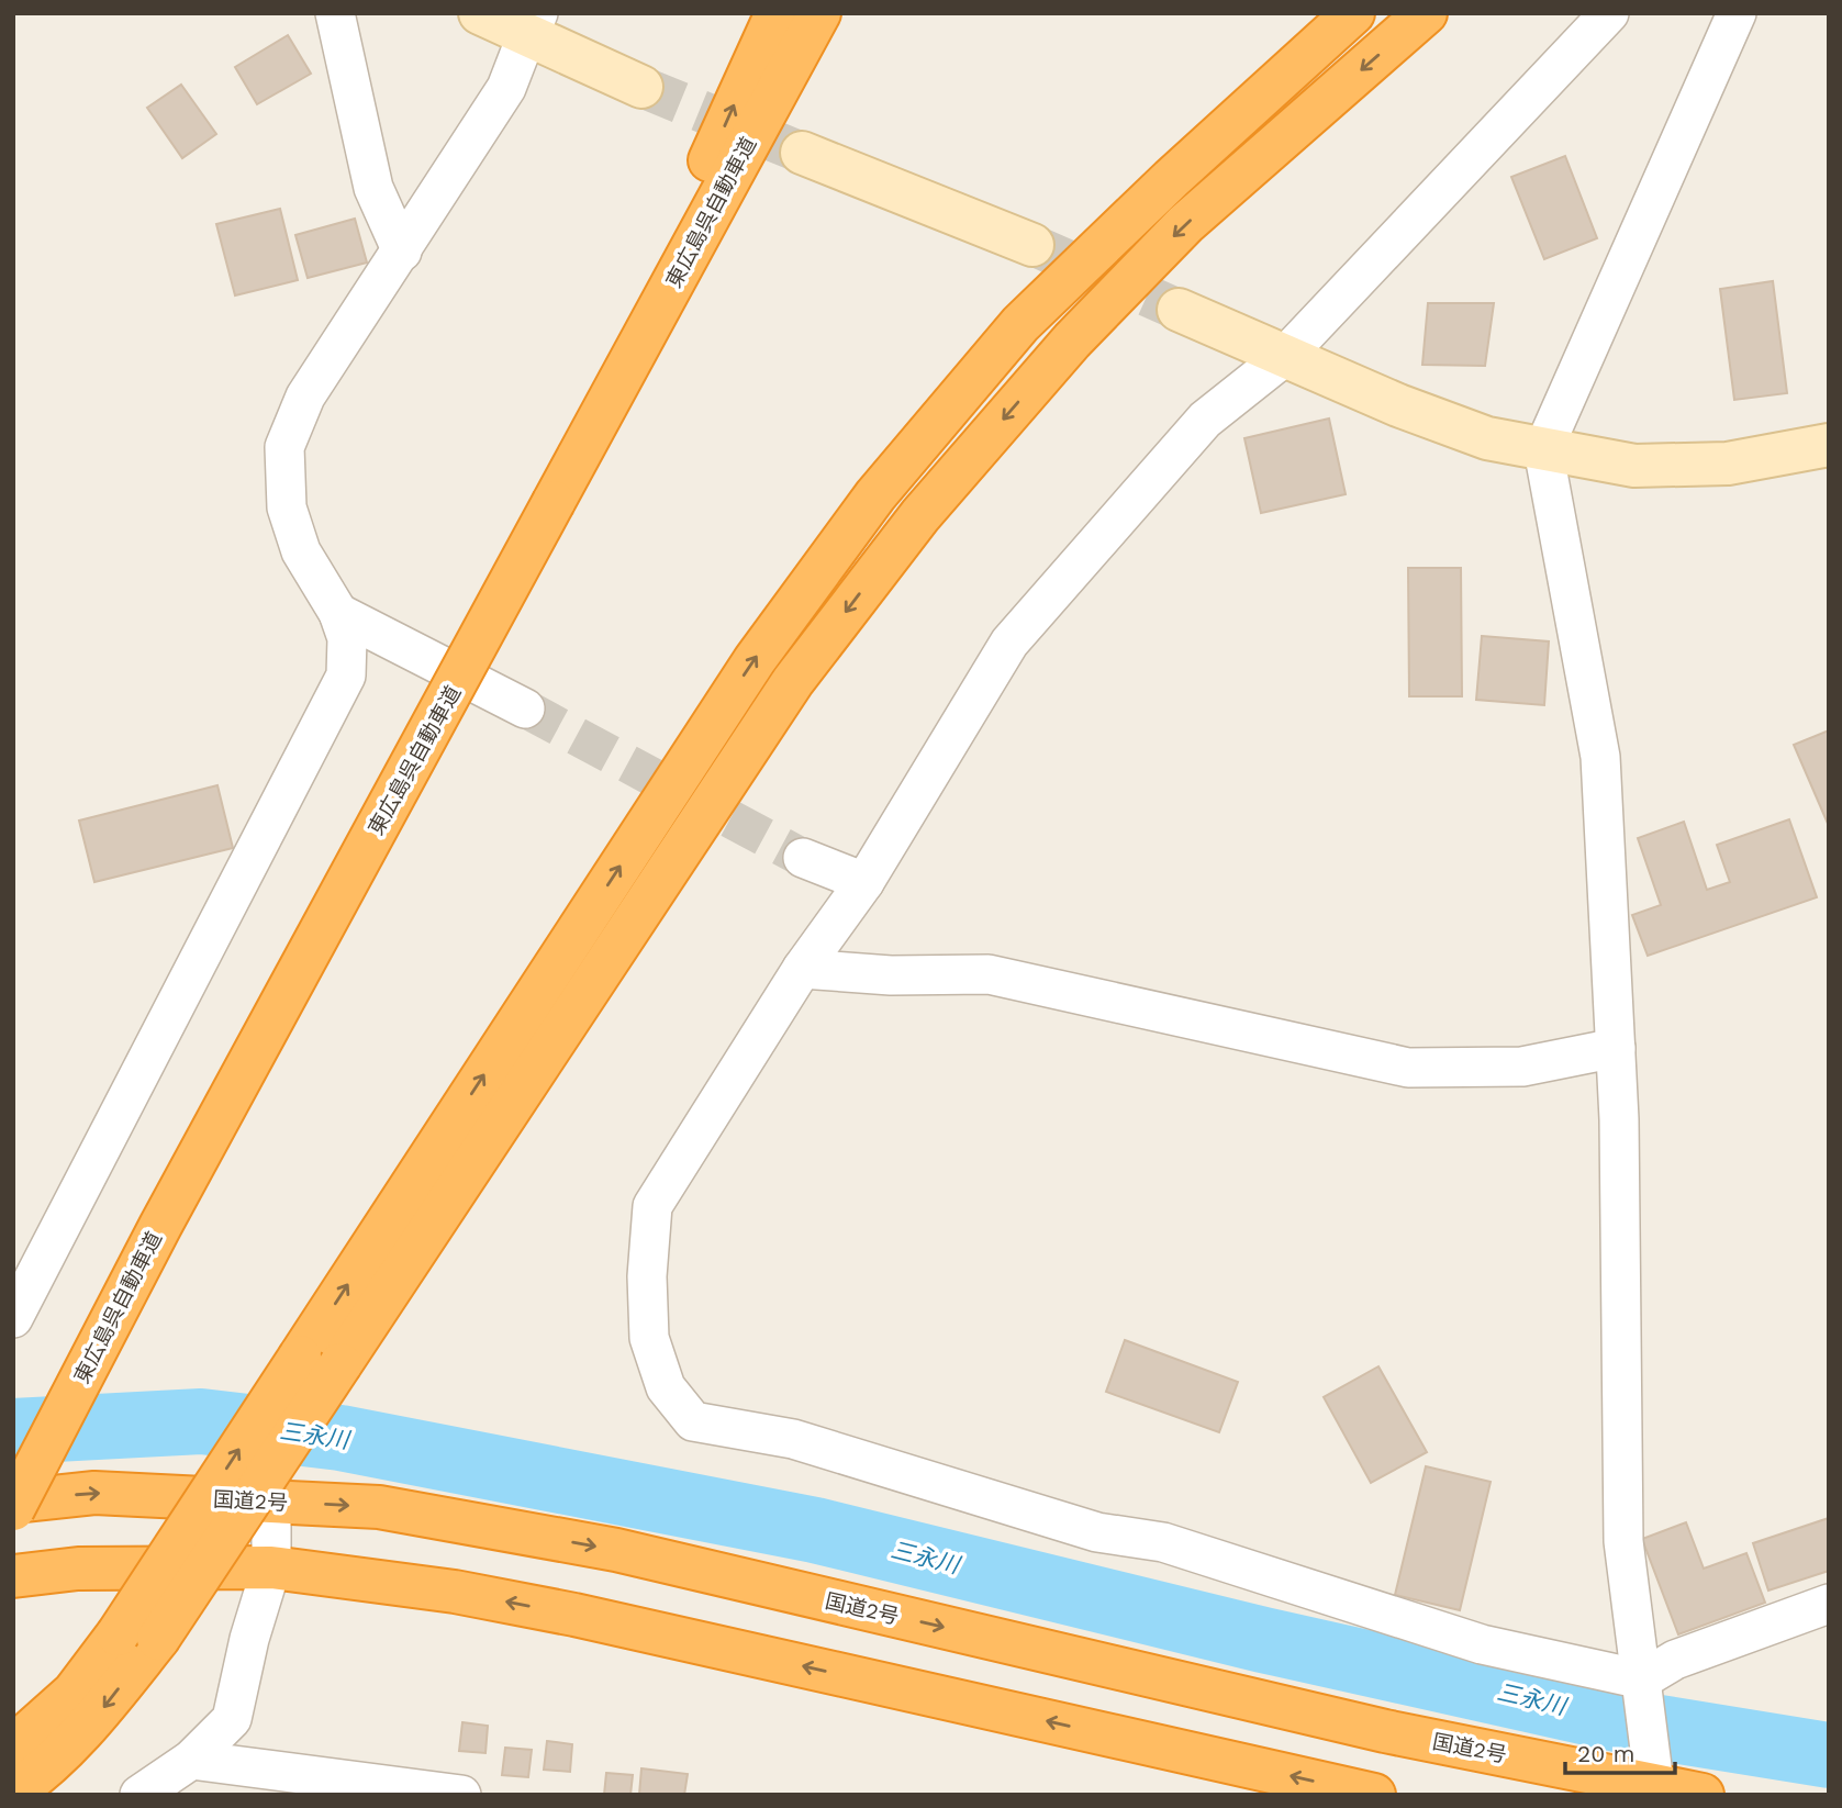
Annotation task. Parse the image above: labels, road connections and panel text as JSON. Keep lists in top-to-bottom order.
{
  "streets": {
    "highway": ["東広島呉自動車道", "国道2号"]
  },
  "water": ["三永川"],
  "scale_bar": "20 m"
}
